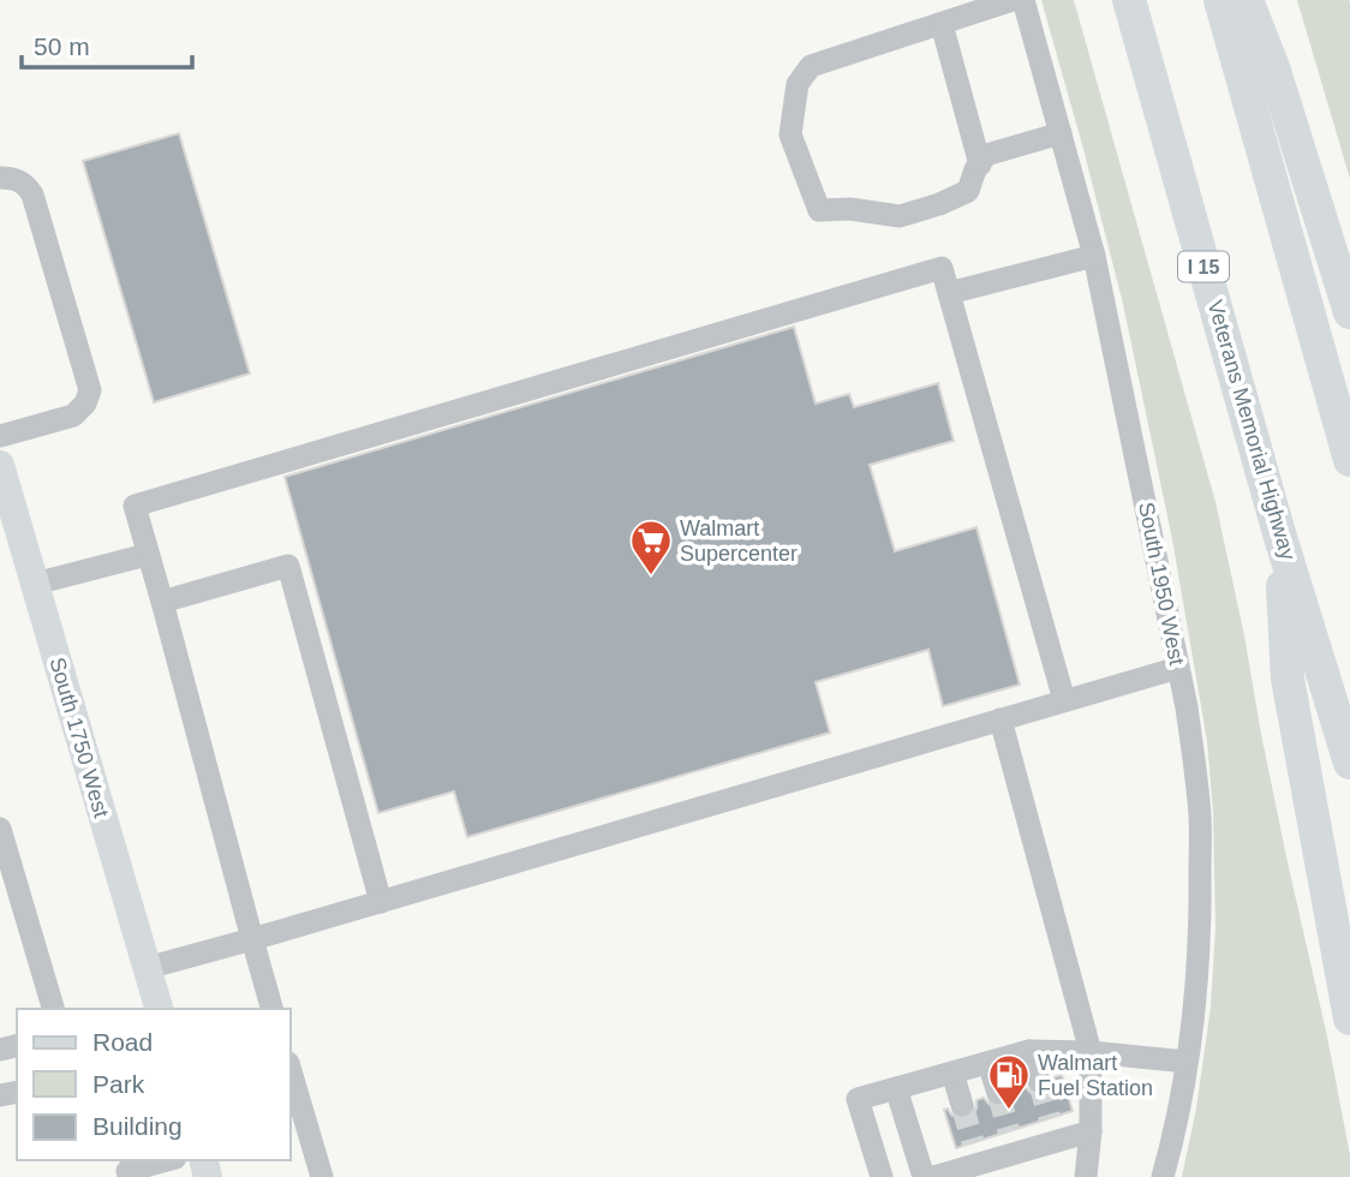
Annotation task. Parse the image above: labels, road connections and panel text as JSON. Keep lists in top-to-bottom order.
{
  "streets": {
    "highway": ["I 15", "Veterans Memorial Highway"],
    "main road": ["South 1750 West"],
    "street": ["South 1950 West"]
  },
  "places": {
    "supermarket": ["Walmart Supercenter"],
    "fuel station": ["Walmart Fuel Station"]
  },
  "legend": ["Road", "Park", "Building"],
  "scale_bar": "50 m"
}
